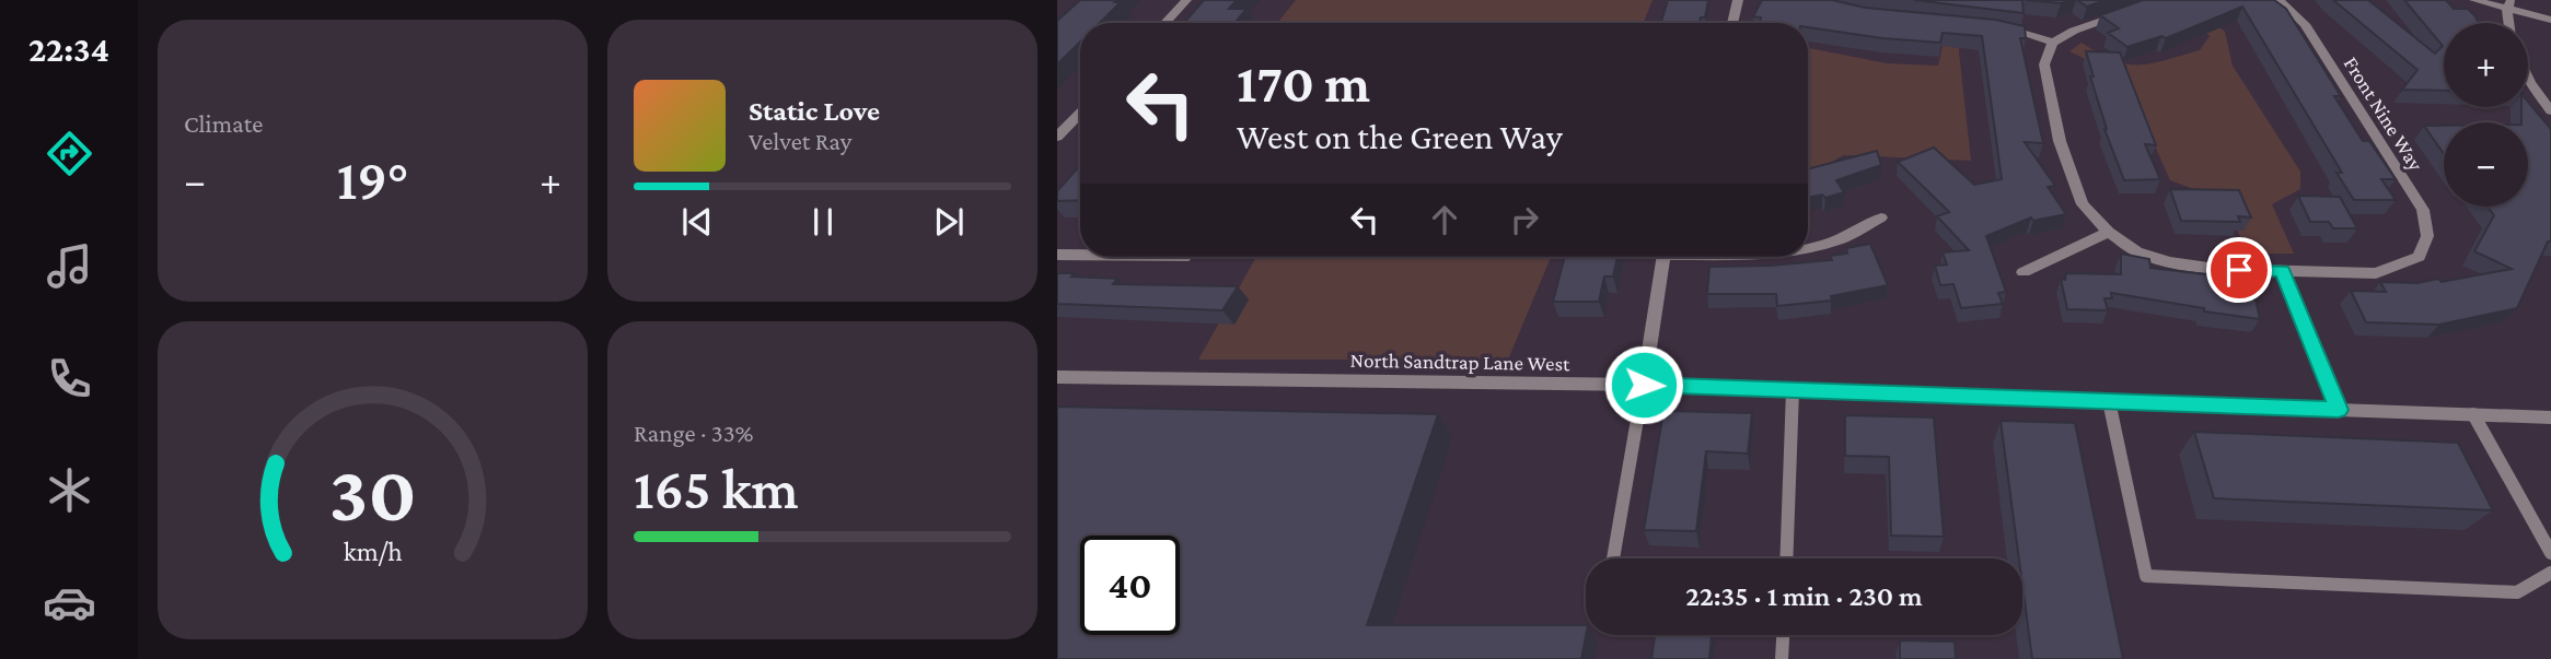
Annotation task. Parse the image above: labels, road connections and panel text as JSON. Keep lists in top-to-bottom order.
{
  "streets": {
    "street": ["Front Nine Way", "North Sandtrap Lane West"]
  },
  "page": {
    "tabs": "22:34",
    "tile": [
      "Climate",
      ["Range · 33%", "165 km"]
    ],
    "map_buttons": ["+", "−"],
    "turn": ["170 m", "West on the Green Way"],
    "song": ["Static Love", "Velvet Ray"],
    "heat": ["−", "19°", "+"],
    "limit": "40",
    "trip": "22:35 · 1 min · 230 m",
    "gauge": ["30", "km/h"]
  }
}
